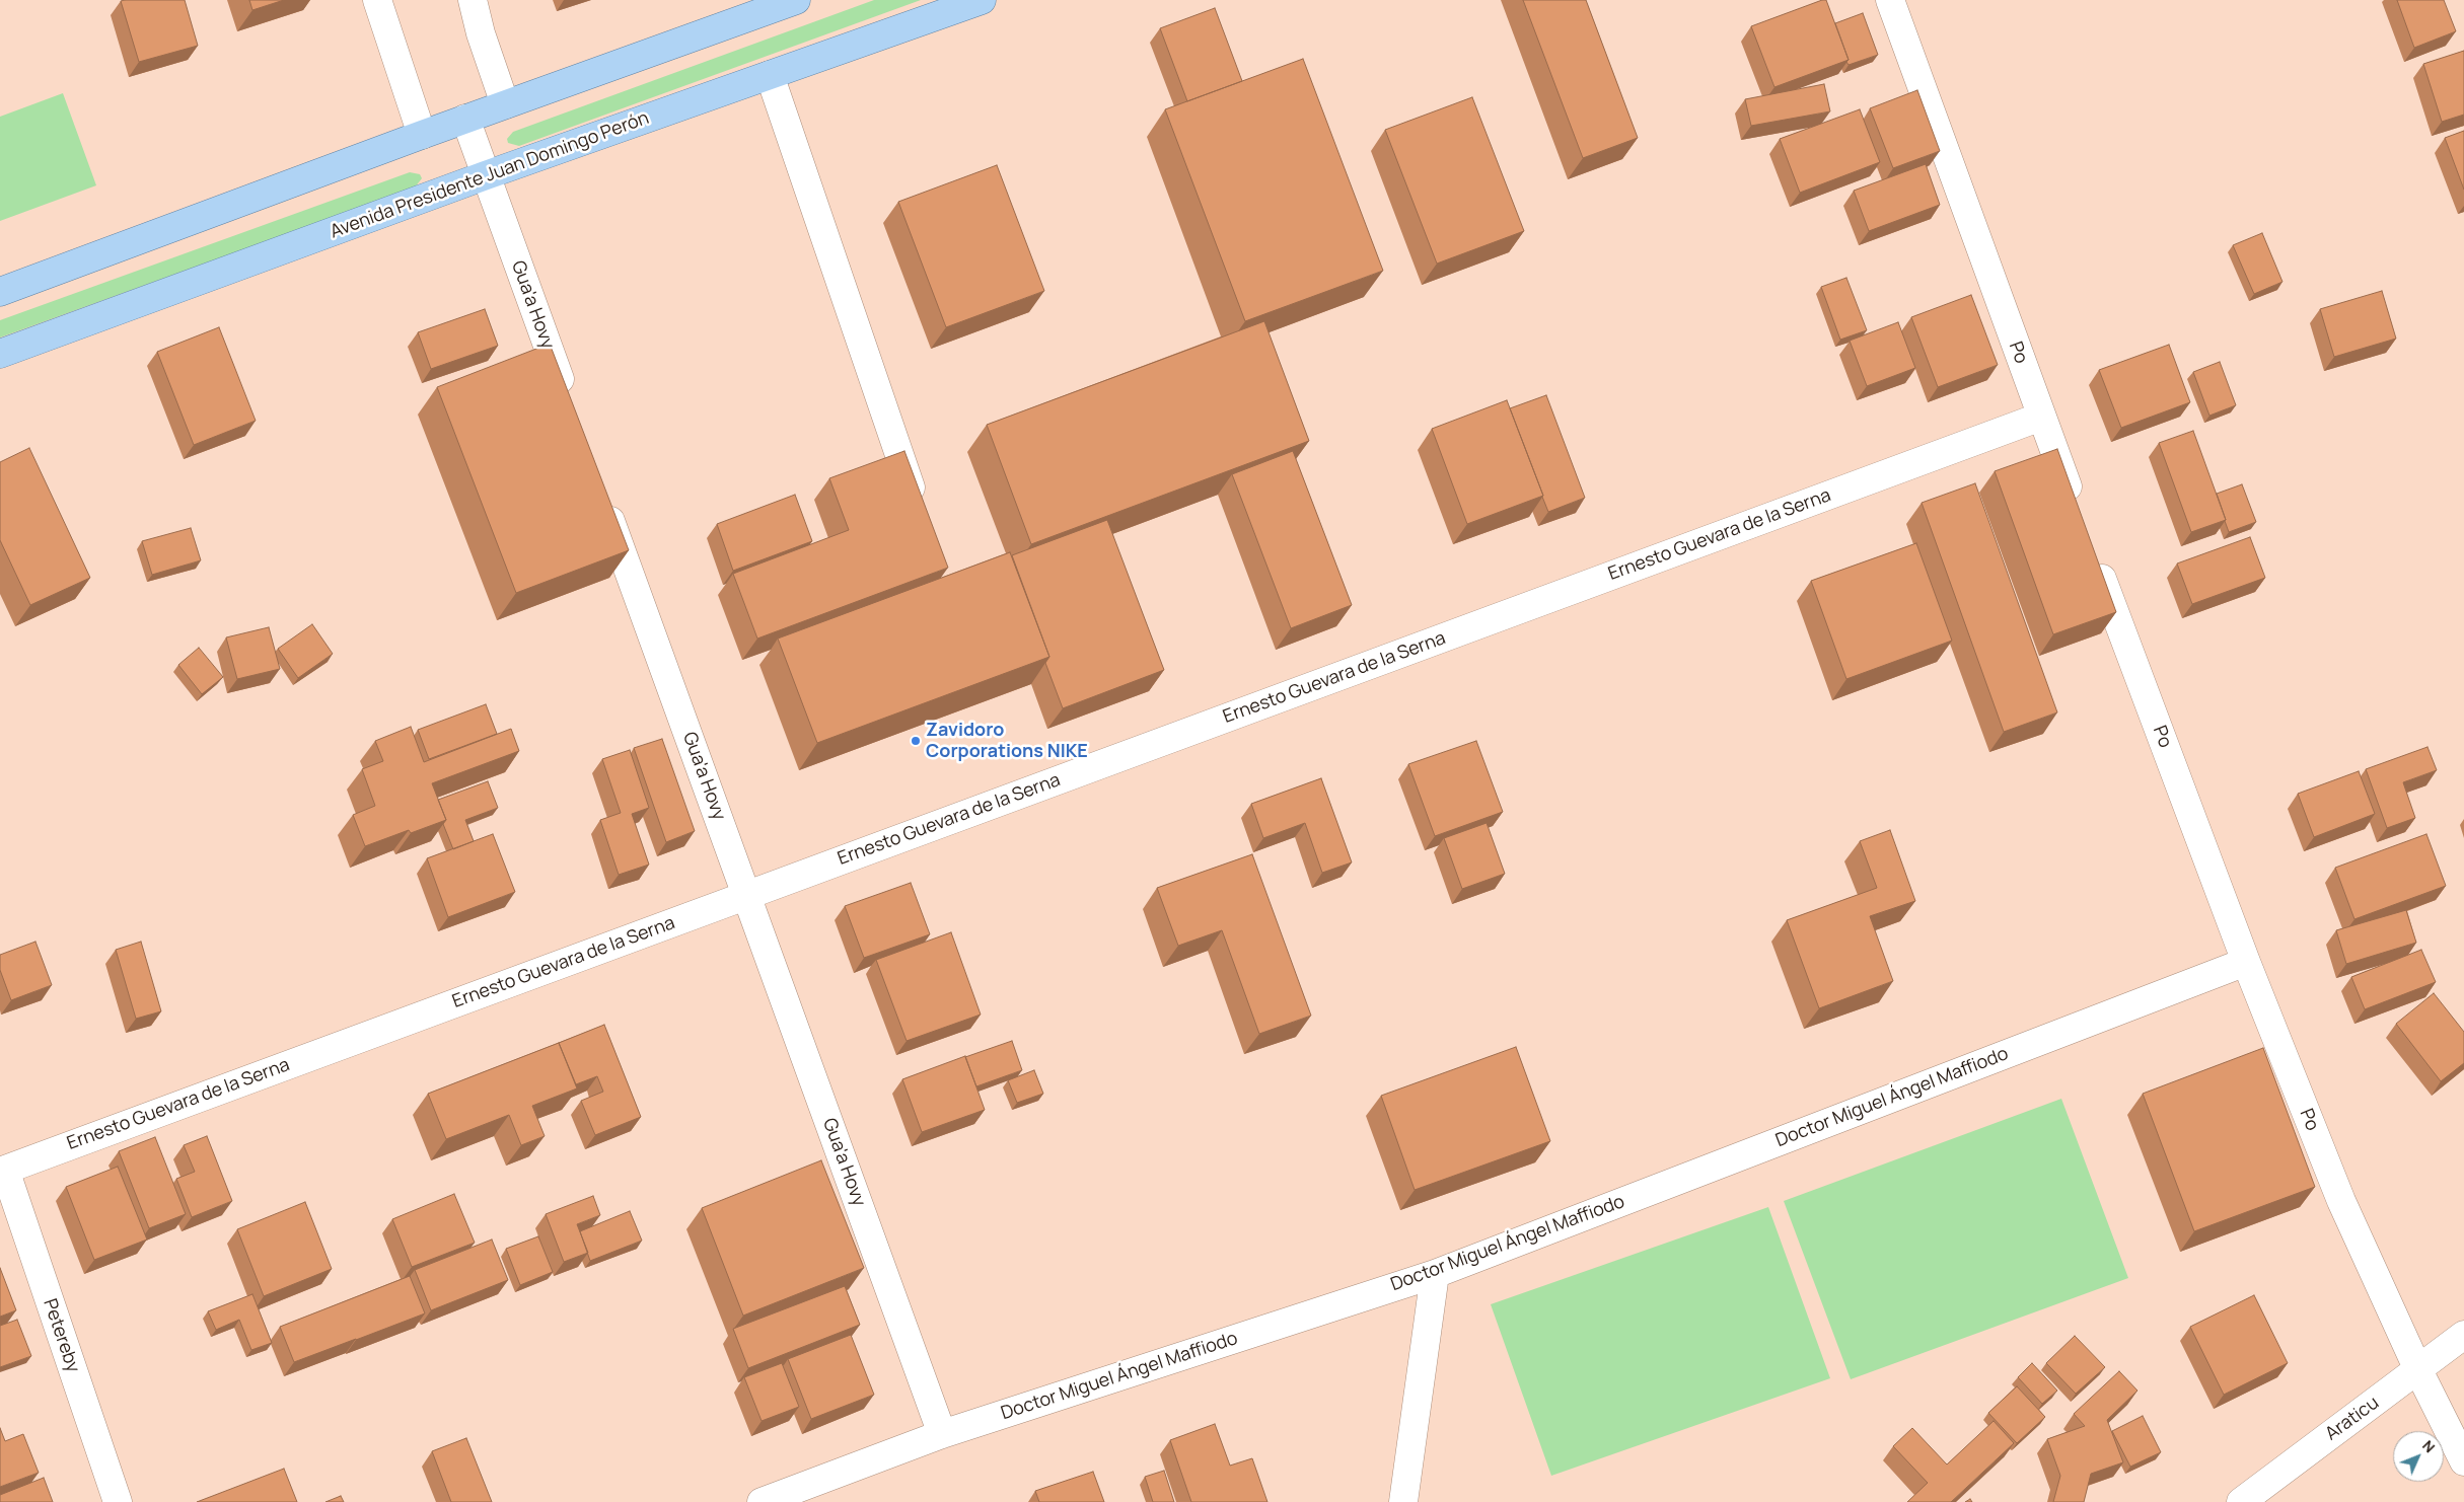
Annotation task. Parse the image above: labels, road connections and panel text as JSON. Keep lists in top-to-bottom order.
{
  "streets": {
    "main road": ["Avenida Presidente Juan Domingo Perón"],
    "street": [
      "Gua'a Hovy",
      "Po",
      "Ernesto Guevara de la Serna",
      "Doctor Miguel Ángel Maffiodo",
      "Petereby",
      "Araticu"
    ]
  },
  "crossings": [
    ["Avenida Presidente Juan Domingo Perón", "Gua'a Hovy"],
    ["Gua'a Hovy", "Ernesto Guevara de la Serna"],
    ["Gua'a Hovy", "Doctor Miguel Ángel Maffiodo"],
    ["Po", "Ernesto Guevara de la Serna"],
    ["Po", "Doctor Miguel Ángel Maffiodo"],
    ["Po", "Araticu"],
    ["Ernesto Guevara de la Serna", "Petereby"]
  ],
  "places": ["Zavidoro Corporations NIKE"],
  "north": "top right"
}
